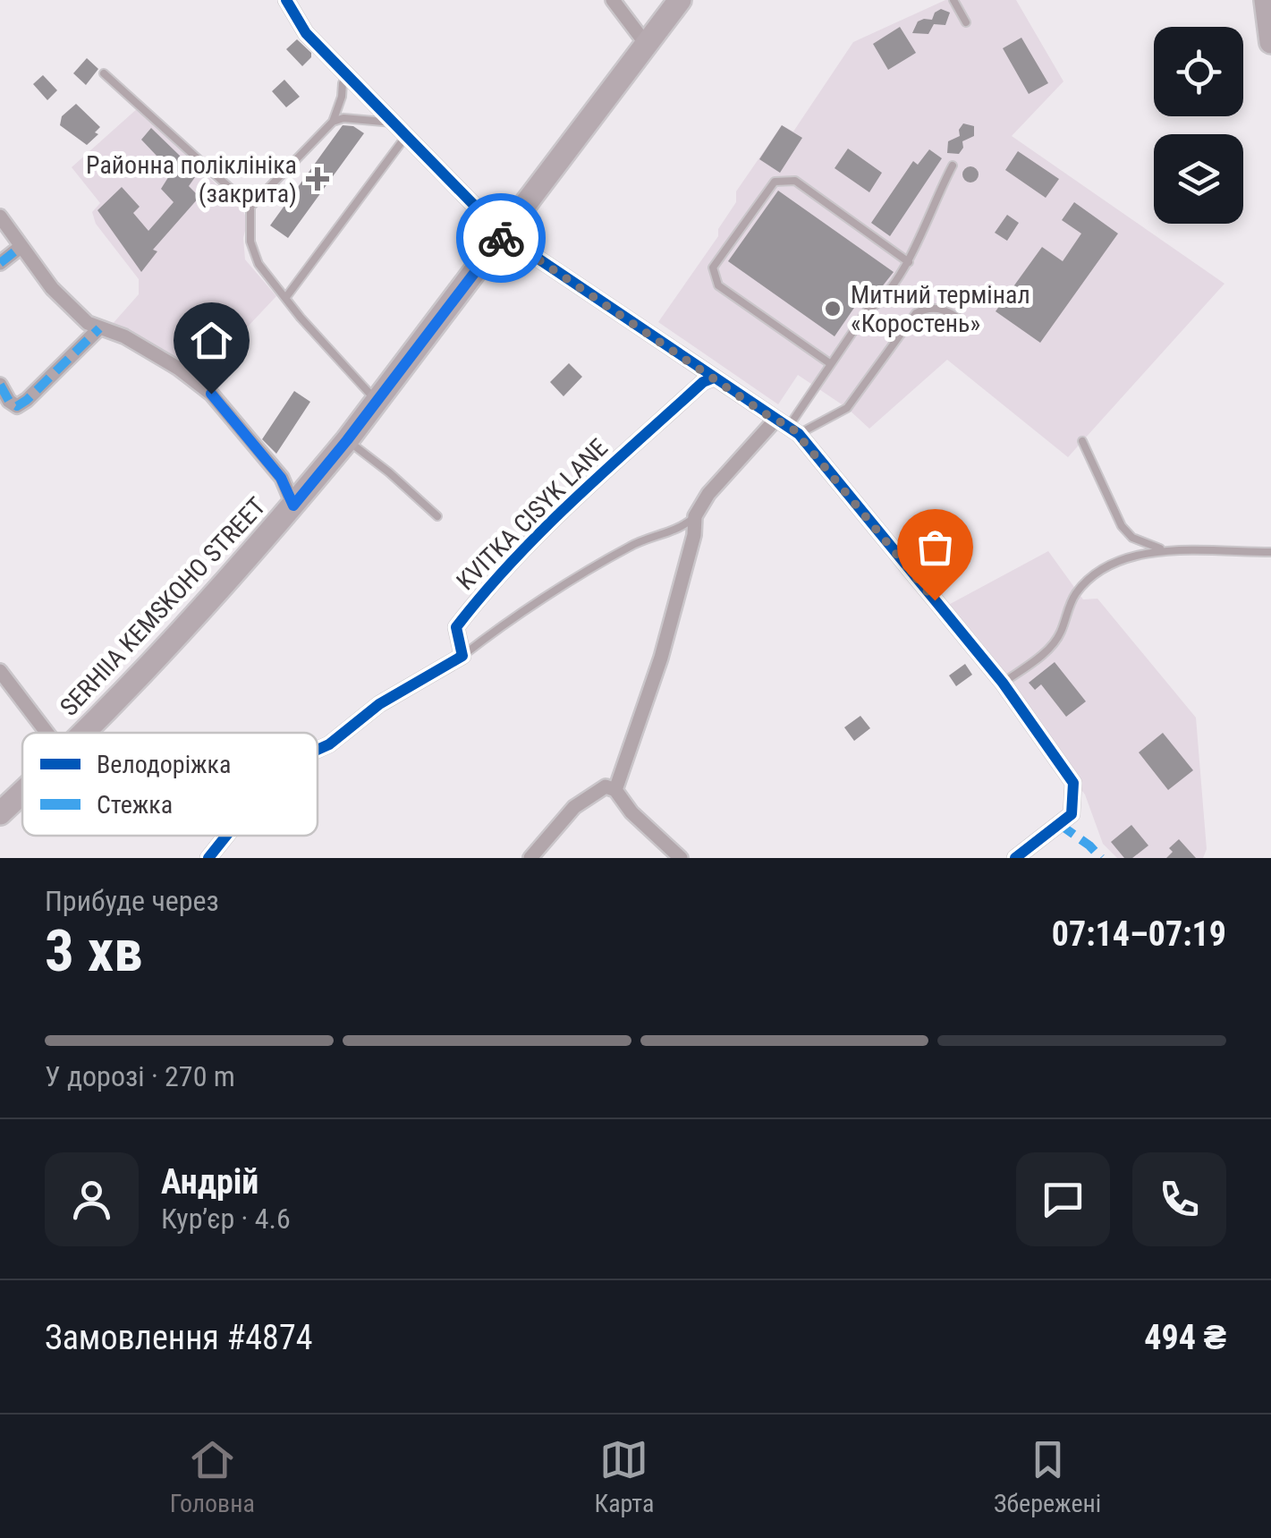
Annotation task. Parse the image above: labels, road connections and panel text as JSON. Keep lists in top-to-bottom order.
{
  "streets": {
    "highway": ["SERHIIA KEMSKOHO STREET"],
    "street": ["KVITKA CISYK LANE"]
  },
  "places": {
    "health": ["Районна поліклініка (закрита)"],
    "other": ["Митний термінал «Коростень»"]
  },
  "legend": ["Велодоріжка", "Стежка"],
  "page": {
    "heading": ["3 хв", "Прибуде через", "07:14–07:19"],
    "panel": [
      "Андрій",
      "Кур’єр · 4.6",
      "Замовлення #4874",
      "494 ₴"
    ],
    "bar": "У дорозі · 270 m",
    "tabs": ["Головна", "Карта", "Збережені"]
  }
}
